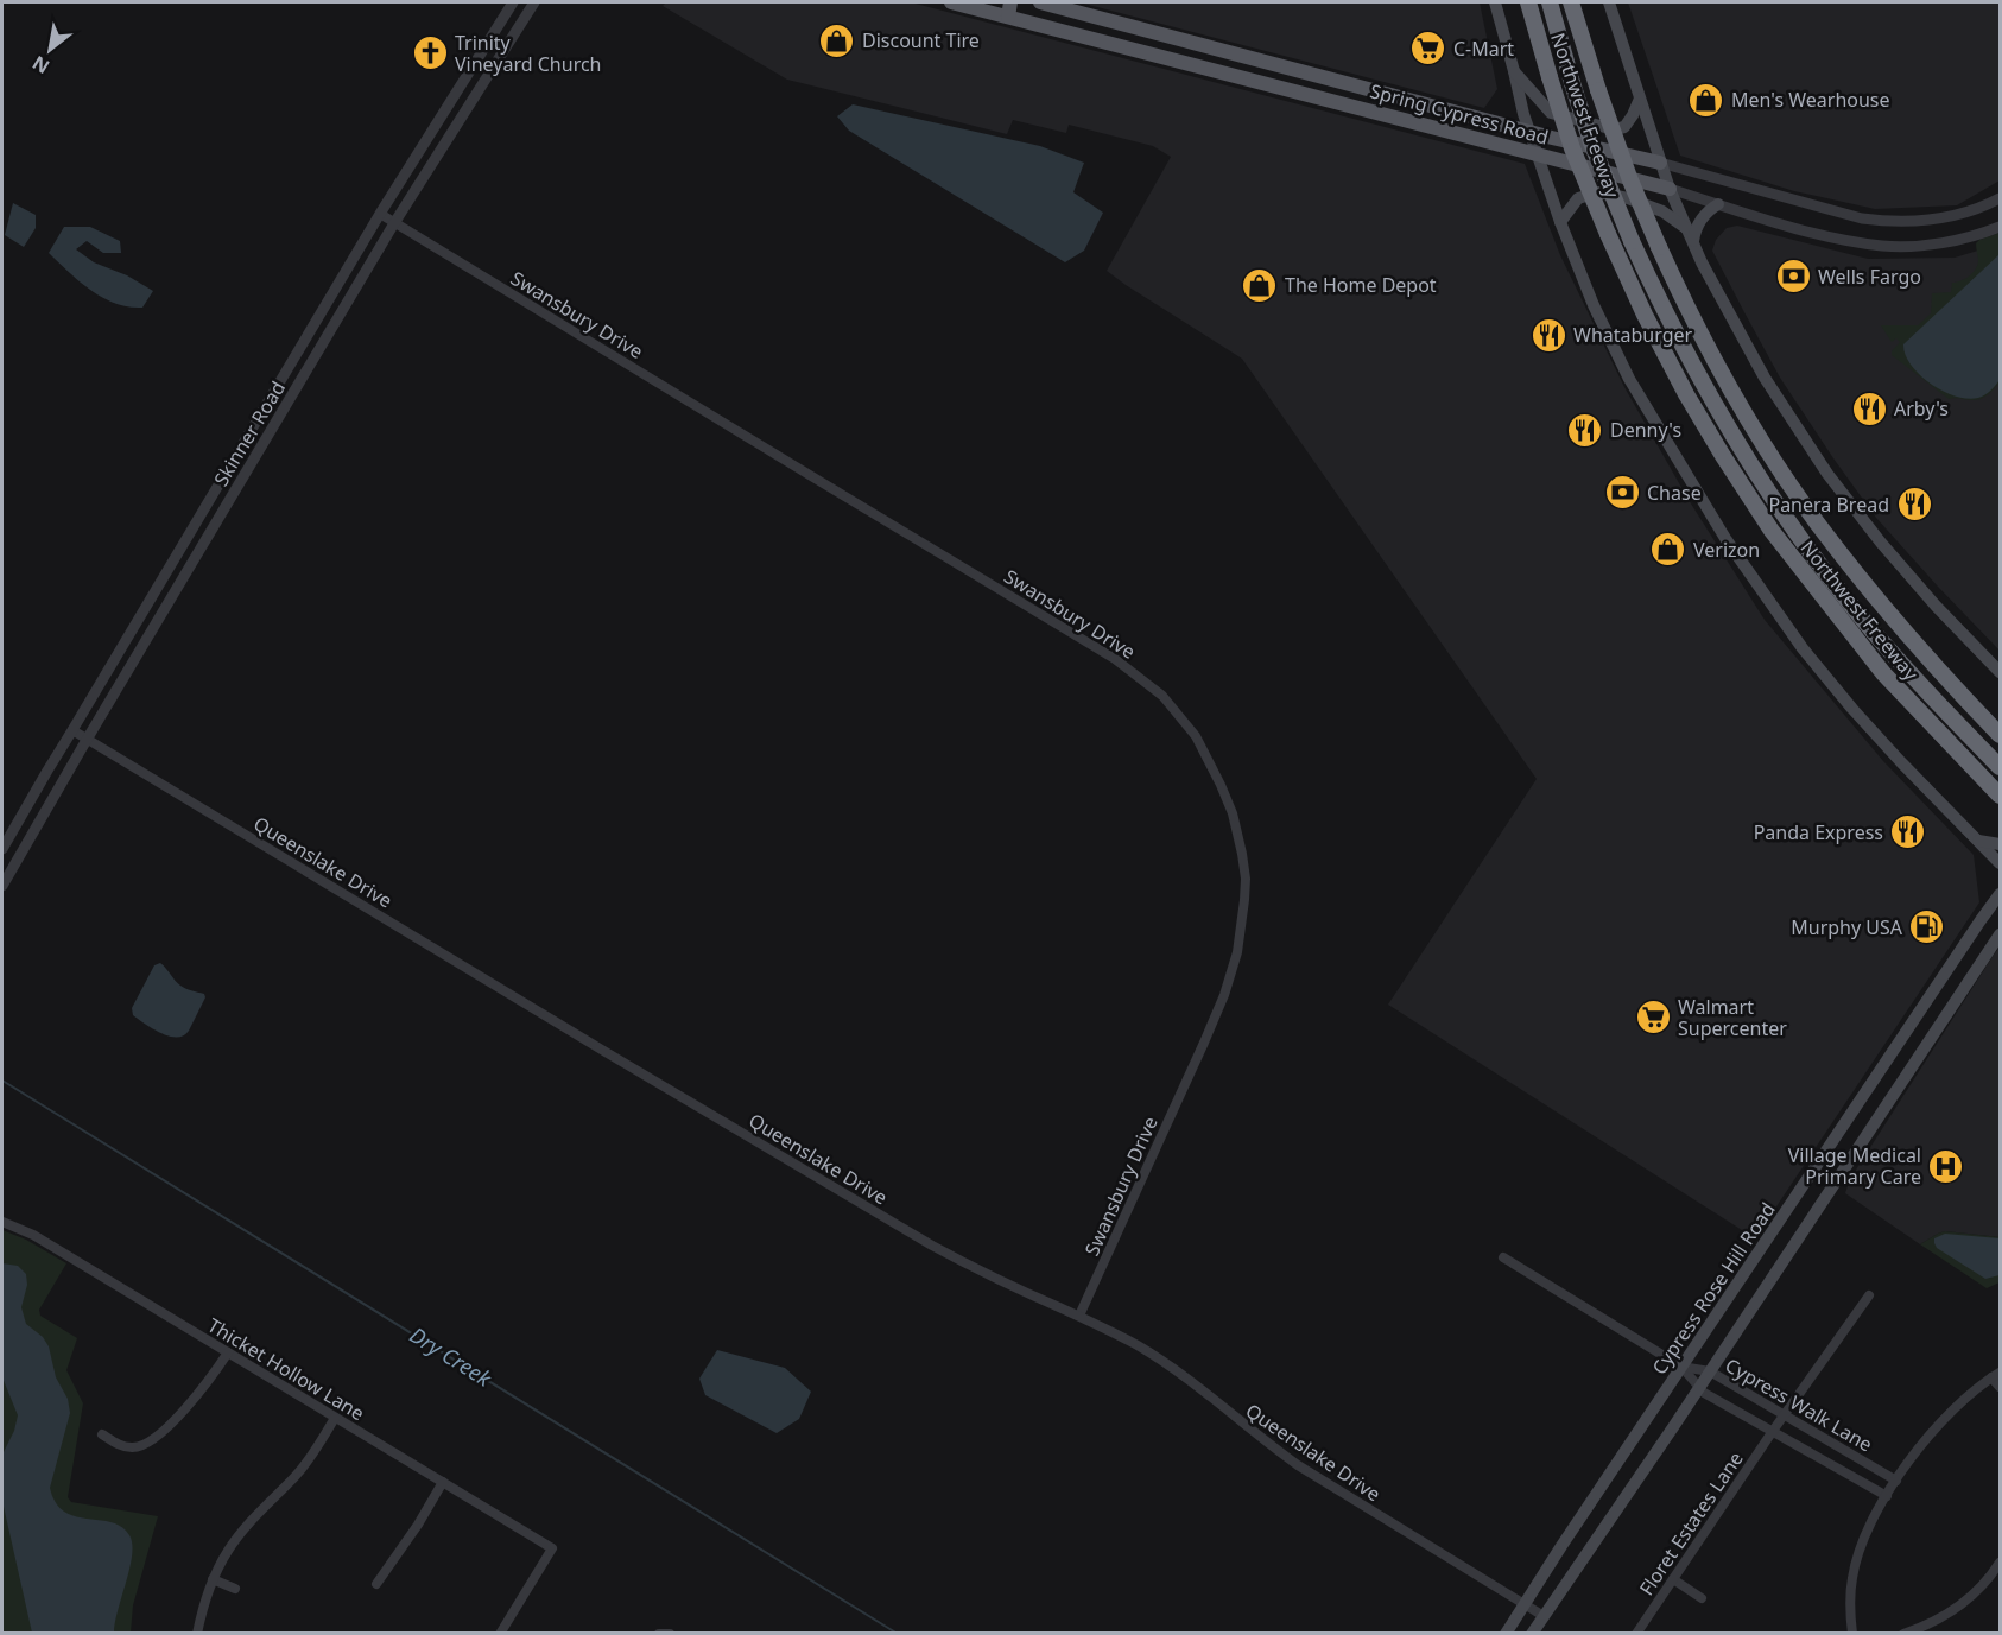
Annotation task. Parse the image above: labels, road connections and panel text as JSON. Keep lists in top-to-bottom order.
{
  "streets": {
    "highway": ["Northwest Freeway"],
    "main road": ["Spring Cypress Road", "Cypress Rose Hill Road"],
    "street": [
      "Swansbury Drive",
      "Skinner Road",
      "Queenslake Drive",
      "Thicket Hollow Lane",
      "Cypress Walk Lane",
      "Floret Estates Lane"
    ]
  },
  "crossings": [
    ["Swansbury Drive", "Skinner Road"],
    ["Swansbury Drive", "Queenslake Drive"],
    ["Skinner Road", "Queenslake Drive"],
    ["Queenslake Drive", "Cypress Rose Hill Road"],
    ["Cypress Rose Hill Road", "Cypress Walk Lane"],
    ["Cypress Walk Lane", "Floret Estates Lane"]
  ],
  "water": ["Dry Creek"],
  "places": {
    "shop": [
      "Discount Tire",
      "Men's Wearhouse",
      "The Home Depot",
      "Verizon"
    ],
    "supermarket": ["C-Mart", "Walmart Supercenter"],
    "church": ["Trinity Vineyard Church"],
    "bank": ["Wells Fargo", "Chase"],
    "restaurant": [
      "Whataburger",
      "Arby's",
      "Denny's",
      "Panera Bread",
      "Panda Express"
    ],
    "fuel station": ["Murphy USA"],
    "hospital": ["Village Medical Primary Care"]
  },
  "north": "bottom left"
}
